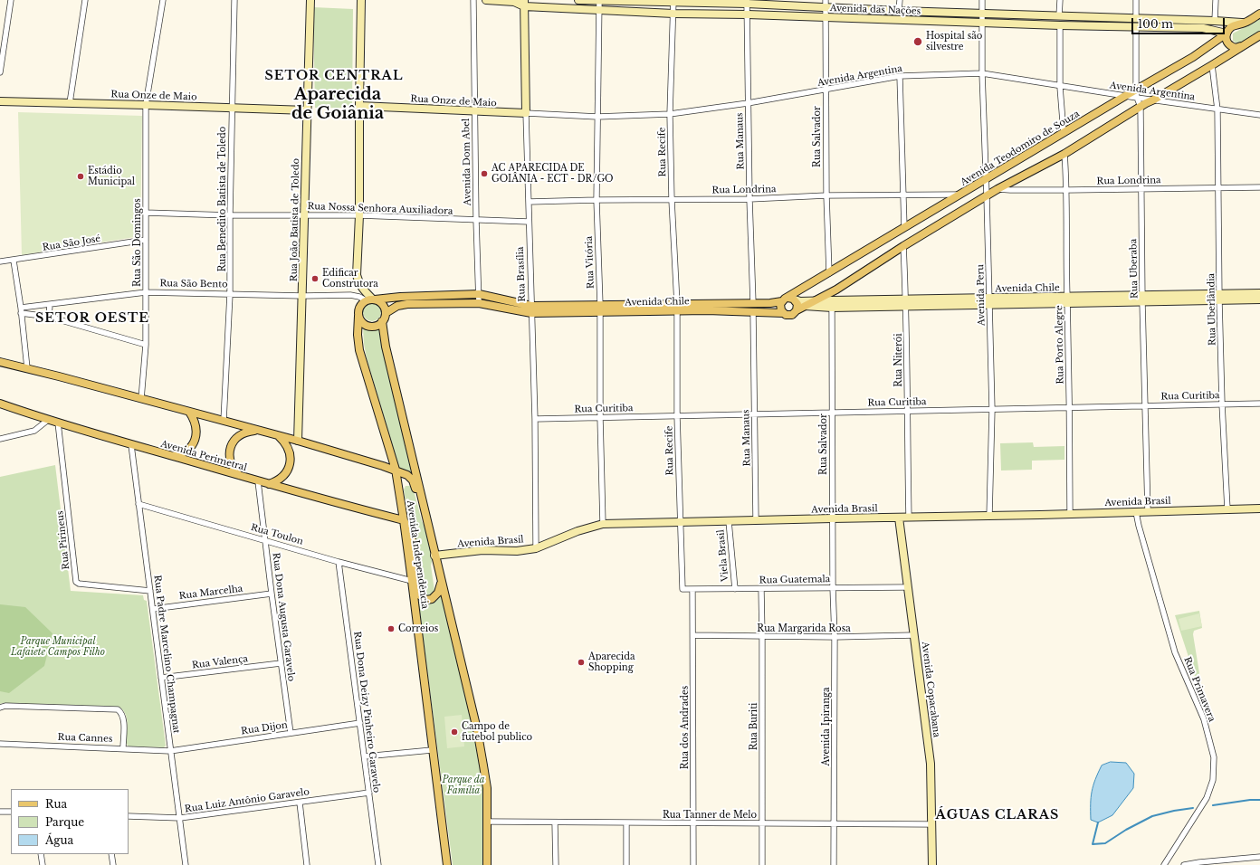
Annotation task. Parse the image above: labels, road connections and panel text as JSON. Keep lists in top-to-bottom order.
{
  "streets": {
    "main road": [
      "Avenida Teodomiro de Souza",
      "Rua São Bento",
      "Avenida Chile",
      "Avenida Perimetral",
      "Avenida Independência"
    ],
    "street": [
      "Avenida das Nações",
      "Avenida Argentina",
      "Rua Onze de Maio",
      "Rua Salvador",
      "Rua Manaus",
      "Rua Recife",
      "Avenida Dom Abel",
      "Rua Londrina",
      "Rua Benedito Batista de Toledo",
      "Rua Nossa Senhora Auxiliadora",
      "Rua João Batista de Toledo",
      "Rua São Domingos",
      "Rua São José",
      "Rua Vitória",
      "Rua Uberaba",
      "Rua Brasília",
      "Avenida Peru",
      "Rua Uberlândia",
      "Rua Porto Alegre",
      "Rua Niterói",
      "Rua Curitiba",
      "Avenida Brasil",
      "Rua Toulon",
      "Rua Pirineus",
      "Viela Brasil",
      "Rua Guatemala",
      "Rua Marcelha",
      "Rua Dona Augusta Garavelo",
      "Rua Margarida Rosa",
      "Rua Padre Marcelino Champagnat",
      "Rua Valença",
      "Avenida Copacabana",
      "Rua Primavera",
      "Rua Dona Deizy Pinheiro Garavelo",
      "Rua Buriti",
      "Avenida Ipiranga",
      "Rua dos Andrades",
      "Rua Dijon",
      "Rua Cannes",
      "Rua Luiz Antônio Garavelo",
      "Rua Tanner de Melo"
    ]
  },
  "crossings": [
    ["Avenida das Nações", "Rua Salvador"],
    ["Avenida das Nações", "Rua Manaus"],
    ["Avenida das Nações", "Avenida Teodomiro de Souza"],
    ["Avenida das Nações", "Rua Recife"],
    ["Avenida das Nações", "Rua Vitória"],
    ["Avenida das Nações", "Rua Uberaba"],
    ["Avenida das Nações", "Rua Brasília"],
    ["Avenida das Nações", "Avenida Peru"],
    ["Avenida Argentina", "Rua Onze de Maio"],
    ["Avenida Argentina", "Rua Salvador"],
    ["Avenida Argentina", "Rua Manaus"],
    ["Avenida Argentina", "Avenida Teodomiro de Souza"],
    ["Avenida Argentina", "Rua Recife"],
    ["Avenida Argentina", "Rua Vitória"],
    ["Avenida Argentina", "Rua Uberaba"],
    ["Avenida Argentina", "Rua Brasília"],
    ["Avenida Argentina", "Avenida Peru"],
    ["Avenida Argentina", "Rua Uberlândia"],
    ["Rua Onze de Maio", "Avenida Dom Abel"],
    ["Rua Onze de Maio", "Rua Benedito Batista de Toledo"],
    ["Rua Onze de Maio", "Rua João Batista de Toledo"],
    ["Rua Onze de Maio", "Rua São Domingos"],
    ["Rua Onze de Maio", "Rua Brasília"],
    ["Rua Salvador", "Avenida Teodomiro de Souza"],
    ["Rua Salvador", "Rua Londrina"],
    ["Rua Salvador", "Avenida Chile"],
    ["Rua Salvador", "Rua Curitiba"],
    ["Rua Salvador", "Avenida Brasil"],
    ["Rua Salvador", "Rua Guatemala"],
    ["Rua Salvador", "Avenida Ipiranga"],
    ["Rua Manaus", "Rua Londrina"],
    ["Rua Manaus", "Avenida Chile"],
    ["Rua Manaus", "Rua Curitiba"],
    ["Rua Manaus", "Avenida Brasil"],
    ["Avenida Teodomiro de Souza", "Rua Londrina"],
    ["Avenida Teodomiro de Souza", "Rua Uberaba"],
    ["Avenida Teodomiro de Souza", "Avenida Chile"],
    ["Avenida Teodomiro de Souza", "Avenida Peru"],
    ["Rua Recife", "Rua Londrina"],
    ["Rua Recife", "Avenida Chile"],
    ["Rua Recife", "Rua Curitiba"],
    ["Rua Recife", "Avenida Brasil"],
    ["Rua Recife", "Rua Guatemala"],
    ["Avenida Dom Abel", "Rua Nossa Senhora Auxiliadora"],
    ["Avenida Dom Abel", "Rua São Bento"],
    ["Rua Londrina", "Rua Vitória"],
    ["Rua Londrina", "Rua Uberaba"],
    ["Rua Londrina", "Rua Brasília"],
    ["Rua Londrina", "Rua Uberlândia"],
    ["Rua Londrina", "Rua Porto Alegre"],
    ["Rua Benedito Batista de Toledo", "Rua Nossa Senhora Auxiliadora"],
    ["Rua Benedito Batista de Toledo", "Rua São Bento"],
    ["Rua Nossa Senhora Auxiliadora", "Rua João Batista de Toledo"],
    ["Rua Nossa Senhora Auxiliadora", "Rua São Domingos"],
    ["Rua Nossa Senhora Auxiliadora", "Rua Brasília"],
    ["Rua João Batista de Toledo", "Rua São Bento"],
    ["Rua São Domingos", "Rua São José"],
    ["Rua São Domingos", "Rua São Bento"],
    ["Rua Vitória", "Avenida Chile"],
    ["Rua Vitória", "Rua Curitiba"],
    ["Rua Vitória", "Avenida Brasil"],
    ["Rua Uberaba", "Avenida Chile"],
    ["Rua Uberaba", "Rua Curitiba"],
    ["Rua Uberaba", "Avenida Brasil"],
    ["Rua Brasília", "Rua São Bento"],
    ["Rua Brasília", "Avenida Chile"],
    ["Rua Brasília", "Rua Curitiba"],
    ["Rua Brasília", "Avenida Brasil"],
    ["Rua São Bento", "Avenida Chile"],
    ["Rua São Bento", "Avenida Independência"],
    ["Avenida Chile", "Avenida Peru"],
    ["Avenida Chile", "Rua Uberlândia"],
    ["Avenida Chile", "Rua Porto Alegre"],
    ["Avenida Chile", "Rua Niterói"],
    ["Avenida Peru", "Rua Curitiba"],
    ["Avenida Peru", "Avenida Brasil"],
    ["Rua Uberlândia", "Rua Curitiba"],
    ["Rua Uberlândia", "Avenida Brasil"],
    ["Rua Porto Alegre", "Rua Curitiba"],
    ["Rua Porto Alegre", "Avenida Brasil"],
    ["Rua Niterói", "Rua Curitiba"],
    ["Rua Niterói", "Avenida Brasil"],
    ["Avenida Perimetral", "Rua Pirineus"],
    ["Avenida Perimetral", "Avenida Independência"],
    ["Avenida Perimetral", "Rua Dona Augusta Garavelo"],
    ["Avenida Perimetral", "Rua Padre Marcelino Champagnat"],
    ["Avenida Brasil", "Avenida Independência"],
    ["Avenida Brasil", "Viela Brasil"],
    ["Avenida Brasil", "Avenida Copacabana"],
    ["Avenida Brasil", "Rua Primavera"],
    ["Rua Toulon", "Avenida Independência"],
    ["Rua Toulon", "Rua Dona Augusta Garavelo"],
    ["Rua Toulon", "Rua Padre Marcelino Champagnat"],
    ["Rua Toulon", "Rua Dona Deizy Pinheiro Garavelo"],
    ["Rua Pirineus", "Rua Padre Marcelino Champagnat"],
    ["Avenida Independência", "Rua Tanner de Melo"],
    ["Viela Brasil", "Rua Guatemala"],
    ["Rua Guatemala", "Avenida Copacabana"],
    ["Rua Guatemala", "Rua Buriti"],
    ["Rua Guatemala", "Avenida Ipiranga"],
    ["Rua Guatemala", "Rua dos Andrades"],
    ["Rua Marcelha", "Rua Dona Augusta Garavelo"],
    ["Rua Marcelha", "Rua Padre Marcelino Champagnat"],
    ["Rua Dona Augusta Garavelo", "Rua Valença"],
    ["Rua Dona Augusta Garavelo", "Rua Dijon"],
    ["Rua Margarida Rosa", "Avenida Copacabana"],
    ["Rua Margarida Rosa", "Rua Buriti"],
    ["Rua Margarida Rosa", "Avenida Ipiranga"],
    ["Rua Margarida Rosa", "Rua dos Andrades"],
    ["Rua Padre Marcelino Champagnat", "Rua Valença"],
    ["Rua Padre Marcelino Champagnat", "Rua Dijon"],
    ["Rua Padre Marcelino Champagnat", "Rua Cannes"],
    ["Rua Padre Marcelino Champagnat", "Rua Luiz Antônio Garavelo"],
    ["Avenida Copacabana", "Rua Tanner de Melo"],
    ["Rua Dona Deizy Pinheiro Garavelo", "Rua Dijon"],
    ["Rua Dona Deizy Pinheiro Garavelo", "Rua Luiz Antônio Garavelo"],
    ["Rua Buriti", "Rua Tanner de Melo"],
    ["Avenida Ipiranga", "Rua Tanner de Melo"],
    ["Rua dos Andrades", "Rua Tanner de Melo"],
    ["Rua Dijon", "Rua Cannes"]
  ],
  "districts": [
    "SETOR CENTRAL",
    "Aparecida de Goiânia",
    "SETOR OESTE",
    "ÁGUAS CLARAS"
  ],
  "parks": ["Parque Municipal Lafaiete Campos Filho", "Parque da Família"],
  "places": [
    "Hospital são silvestre",
    "AC APARECIDA DE GOIÂNIA - ECT - DR/GO",
    "Estádio Municipal",
    "Edificar Construtora",
    "Correios",
    "Aparecida Shopping",
    "Campo de futebol publico"
  ],
  "legend": ["Rua", "Parque", "Água"],
  "scale_bar": "100 m"
}
